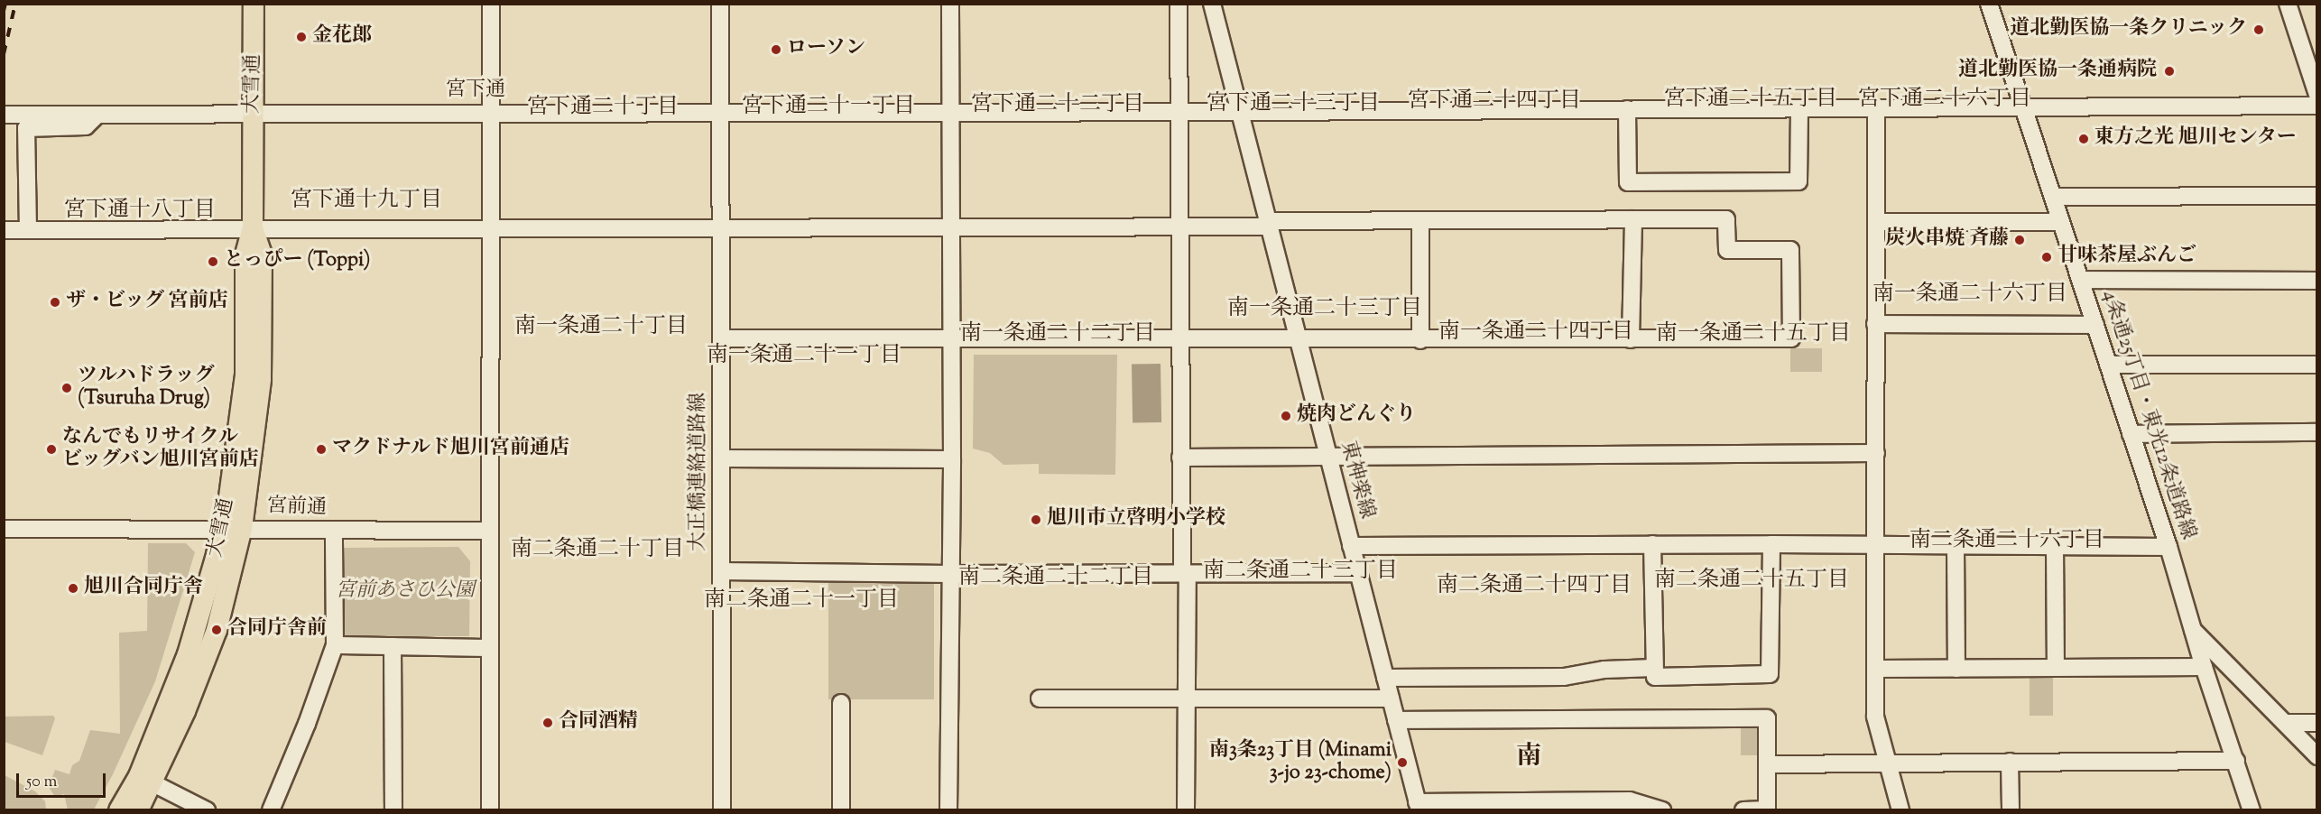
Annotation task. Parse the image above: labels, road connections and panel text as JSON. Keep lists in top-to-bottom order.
{
  "streets": {
    "main road": ["大雪通"],
    "street": [
      "宮下通",
      "4条通25丁目・東光12条道路線",
      "大正橋連絡道路線",
      "東神楽線",
      "宮前通"
    ]
  },
  "crossings": [
    ["大雪通", "宮下通"],
    ["大雪通", "宮前通"],
    ["宮下通", "4条通25丁目・東光12条道路線"],
    ["宮下通", "大正橋連絡道路線"],
    ["宮下通", "東神楽線"]
  ],
  "districts": [
    "宮下通二十五丁目",
    "宮下通二十六丁目",
    "宮下通二十四丁目",
    "宮下通二十三丁目",
    "宮下通二十二丁目",
    "宮下通二十一丁目",
    "宮下通二十丁目",
    "宮下通十九丁目",
    "宮下通十八丁目",
    "南一条通二十六丁目",
    "南一条通二十三丁目",
    "南一条通二十丁目",
    "南一条通二十四丁目",
    "南一条通二十二丁目",
    "南一条通二十五丁目",
    "南一条通二十一丁目",
    "南二条通二十六丁目",
    "南二条通二十丁目",
    "南二条通二十三丁目",
    "南二条通二十二丁目",
    "南二条通二十五丁目",
    "南二条通二十四丁目",
    "南二条通二十一丁目",
    "南"
  ],
  "parks": ["宮前あさひ公園"],
  "places": [
    "道北勤医協一条クリニック",
    "金花郎",
    "ローソン",
    "道北勤医協一条通病院",
    "東方之光 旭川センター",
    "炭火串焼 斉藤",
    "甘味茶屋ぶんご",
    "とっぴー (Toppi)",
    "ザ・ビッグ 宮前店",
    "ツルハドラッグ (Tsuruha Drug)",
    "焼肉どんぐり",
    "なんでもリサイクル ビッグバン旭川宮前店",
    "マクドナルド旭川宮前通店",
    "旭川市立啓明小学校",
    "旭川合同庁舎",
    "合同庁舎前",
    "合同酒精",
    "南3条23丁目 (Minami 3-jo 23-chome)"
  ],
  "scale_bar": "50 m"
}
